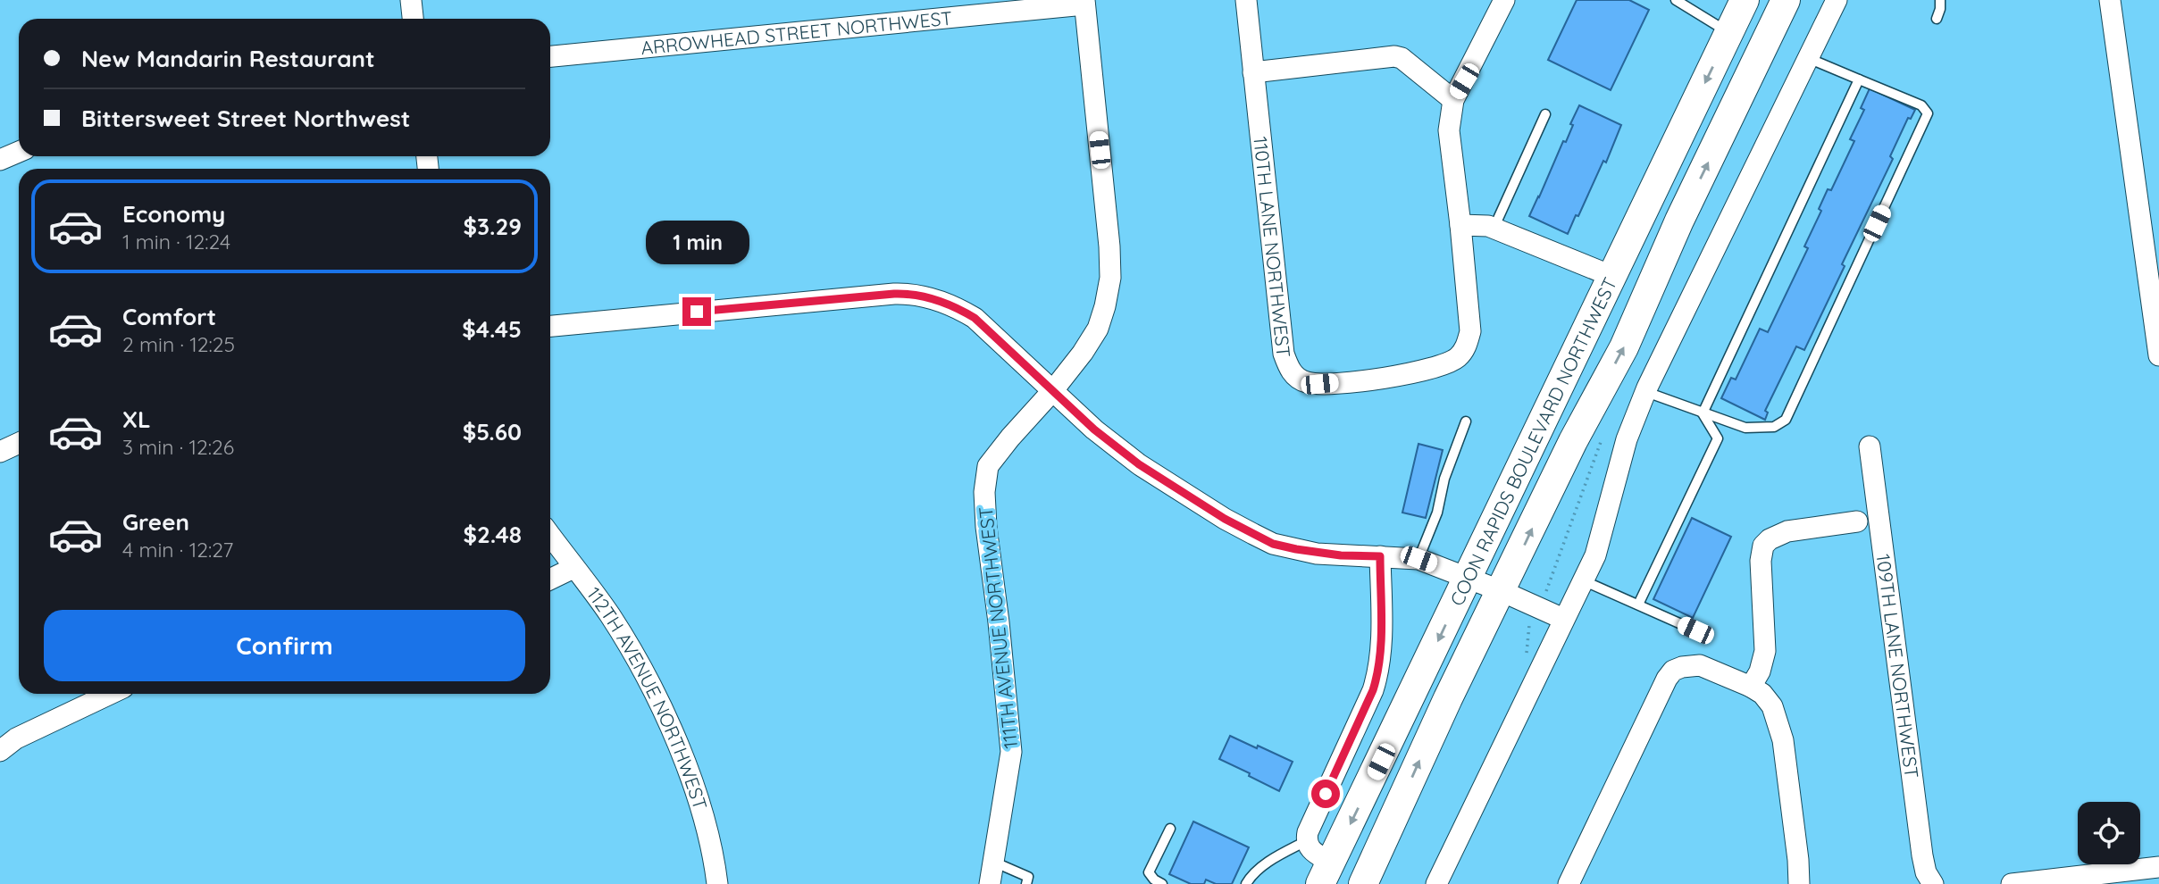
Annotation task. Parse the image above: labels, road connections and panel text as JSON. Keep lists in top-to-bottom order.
{
  "streets": {
    "main road": ["COON RAPIDS BOULEVARD NORTHWEST"],
    "street": [
      "ARROWHEAD STREET NORTHWEST",
      "110TH LANE NORTHWEST",
      "111TH AVENUE NORTHWEST",
      "109TH LANE NORTHWEST",
      "112TH AVENUE NORTHWEST"
    ]
  },
  "crossings": [
    ["ARROWHEAD STREET NORTHWEST", "111TH AVENUE NORTHWEST"]
  ],
  "page": {
    "banner": ["New Mandarin Restaurant", "Bittersweet Street Northwest"],
    "list": [
      {
        "name": "Economy",
        "note": "1 min · 12:24",
        "value": "$3.29"
      },
      {
        "name": "Comfort",
        "note": "2 min · 12:25",
        "value": "$4.45"
      },
      {
        "name": "XL",
        "note": "3 min · 12:26",
        "value": "$5.60"
      },
      {
        "name": "Green",
        "note": "4 min · 12:27",
        "value": "$2.48"
      }
    ],
    "bubble": "1 min",
    "buttons": "Confirm"
  }
}
